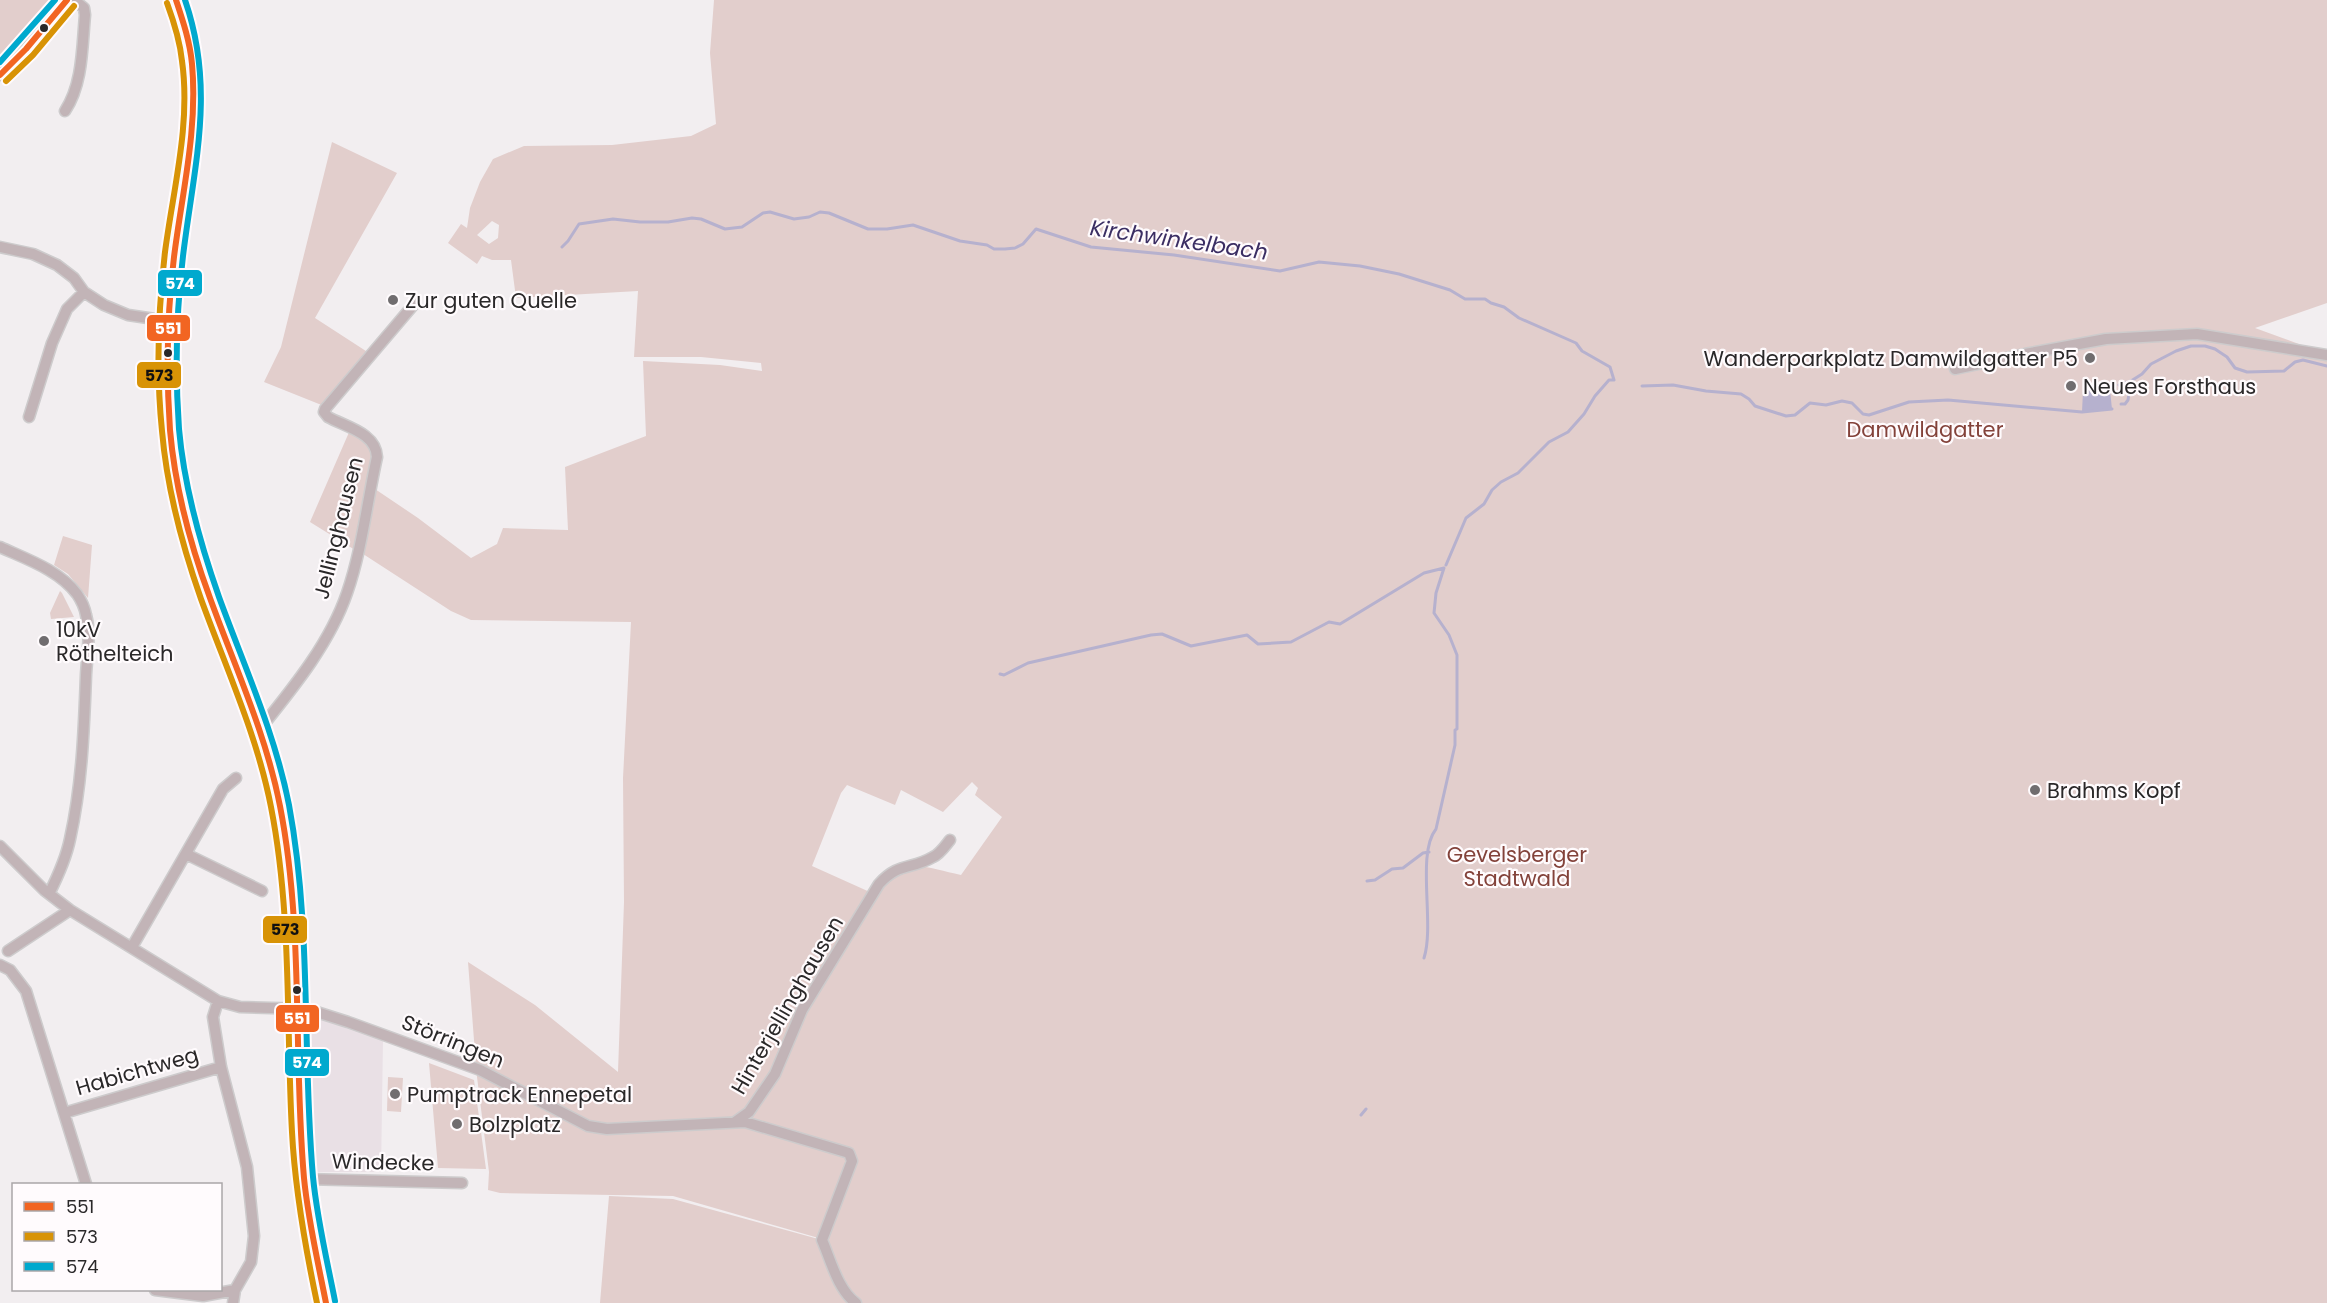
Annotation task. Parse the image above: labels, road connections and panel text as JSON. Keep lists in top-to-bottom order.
{
  "streets": {
    "street": [
      "Jellinghausen",
      "Hinterjellinghausen",
      "Störringen",
      "Habichtweg",
      "Windecke"
    ]
  },
  "crossings": [
    ["Hinterjellinghausen", "Störringen"]
  ],
  "water": ["Kirchwinkelbach"],
  "parks": ["Damwildgatter", "Gevelsberger Stadtwald"],
  "places": [
    "Zur guten Quelle",
    "Wanderparkplatz Damwildgatter P5",
    "Neues Forsthaus",
    "10kV Röthelteich",
    "Brahms Kopf",
    "Pumptrack Ennepetal",
    "Bolzplatz"
  ],
  "lines": ["transit line 551", "transit line 574", "transit line 573"],
  "legend": ["551", "573", "574"]
}
